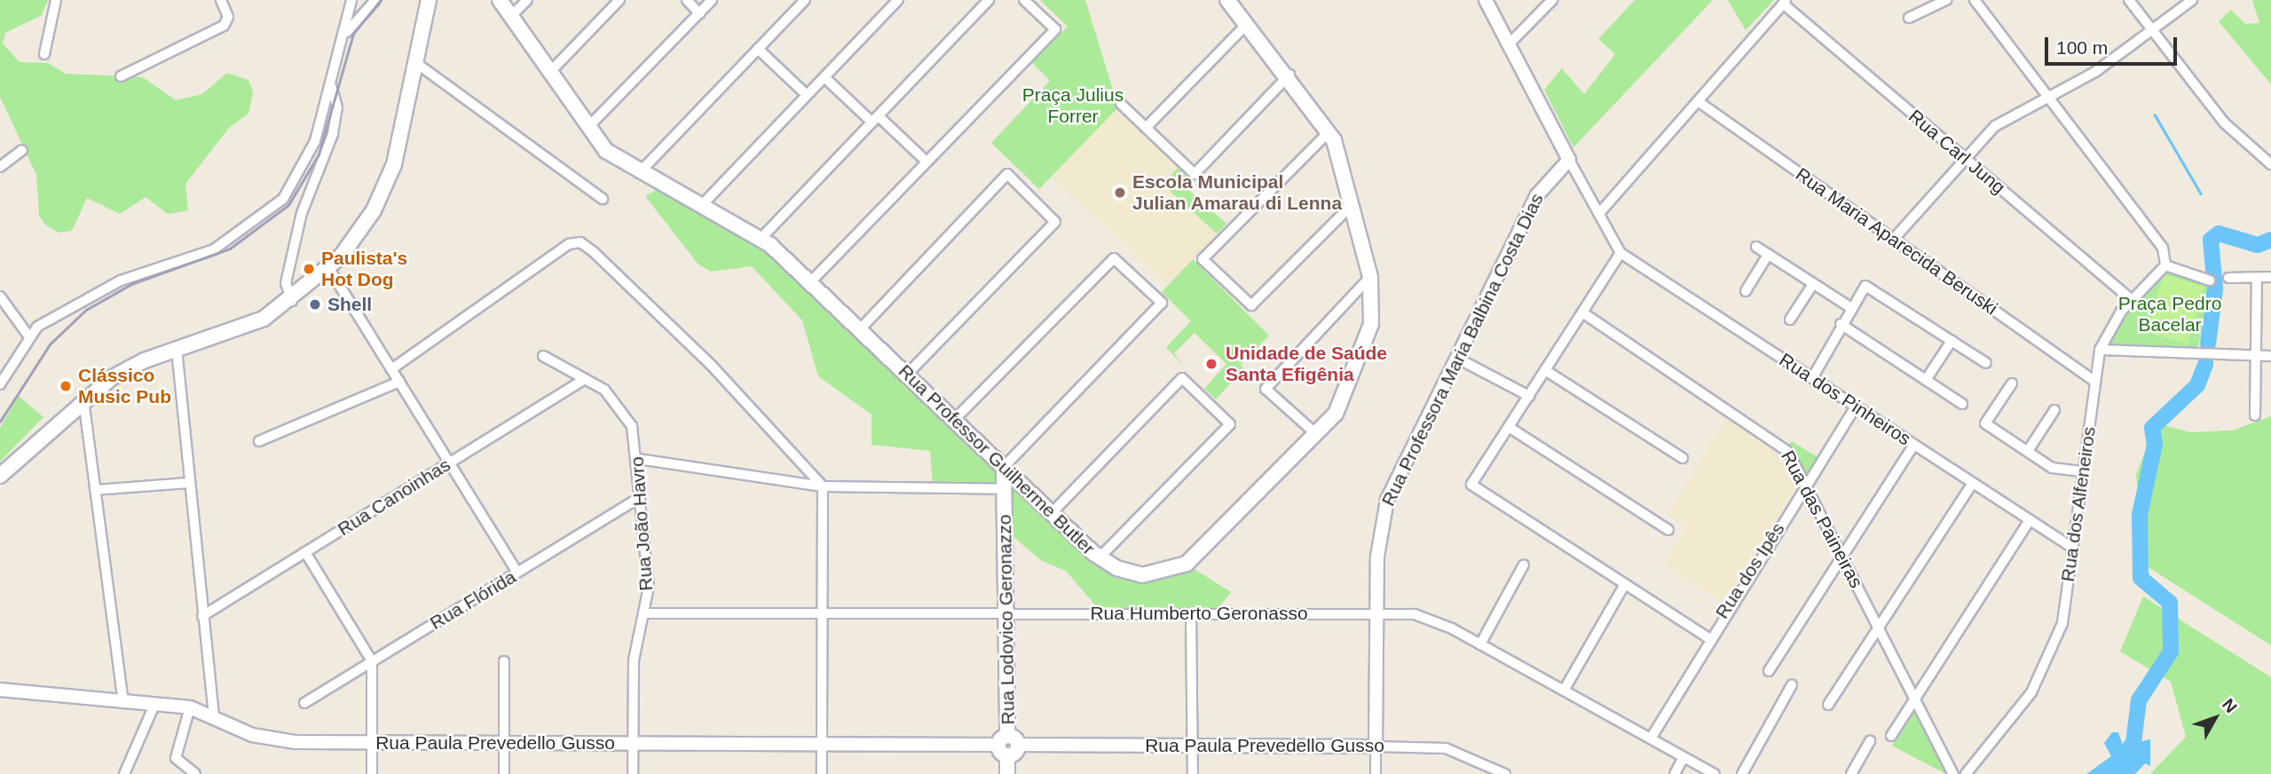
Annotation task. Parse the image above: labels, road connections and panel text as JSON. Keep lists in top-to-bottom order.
{
  "streets": {
    "main road": ["Rua Professor Guilherme Butler", "Rua Lodovico Geronazzo"],
    "street": [
      "Rua Carl Jung",
      "Rua Maria Aparecida Beruski",
      "Rua Professora Maria Balbina Costa Dias",
      "Rua dos Pinheiros",
      "Rua Canoinhas",
      "Rua dos Alfeneiros",
      "Rua das Paineiras",
      "Rua João Havro",
      "Rua dos Ipês",
      "Rua Flórida",
      "Rua Humberto Geronasso",
      "Rua Paula Prevedello Gusso"
    ]
  },
  "crossings": [
    ["Rua Carl Jung", "Rua dos Alfeneiros"],
    ["Rua Maria Aparecida Beruski", "Rua dos Alfeneiros"],
    ["Rua Professora Maria Balbina Costa Dias", "Rua Humberto Geronasso"],
    ["Rua Professora Maria Balbina Costa Dias", "Rua Paula Prevedello Gusso"],
    ["Rua dos Pinheiros", "Rua dos Alfeneiros"],
    ["Rua dos Pinheiros", "Rua dos Ipês"],
    ["Rua Professor Guilherme Butler", "Rua Lodovico Geronazzo"],
    ["Rua Canoinhas", "Rua João Havro"],
    ["Rua das Paineiras", "Rua dos Ipês"],
    ["Rua João Havro", "Rua Flórida"],
    ["Rua João Havro", "Rua Humberto Geronasso"],
    ["Rua João Havro", "Rua Paula Prevedello Gusso"],
    ["Rua dos Ipês", "Rua Humberto Geronasso"],
    ["Rua Humberto Geronasso", "Rua Lodovico Geronazzo"],
    ["Rua Lodovico Geronazzo", "Rua Paula Prevedello Gusso"]
  ],
  "parks": ["Praça Julius Forrer", "Praça Pedro Bacelar"],
  "places": [
    "Escola Municipal Julian Amarau di Lenna",
    "Paulista's Hot Dog",
    "Shell",
    "Unidade de Saúde Santa Efigênia",
    "Clássico Music Pub"
  ],
  "scale_bar": "100 m",
  "north": "top right"
}
